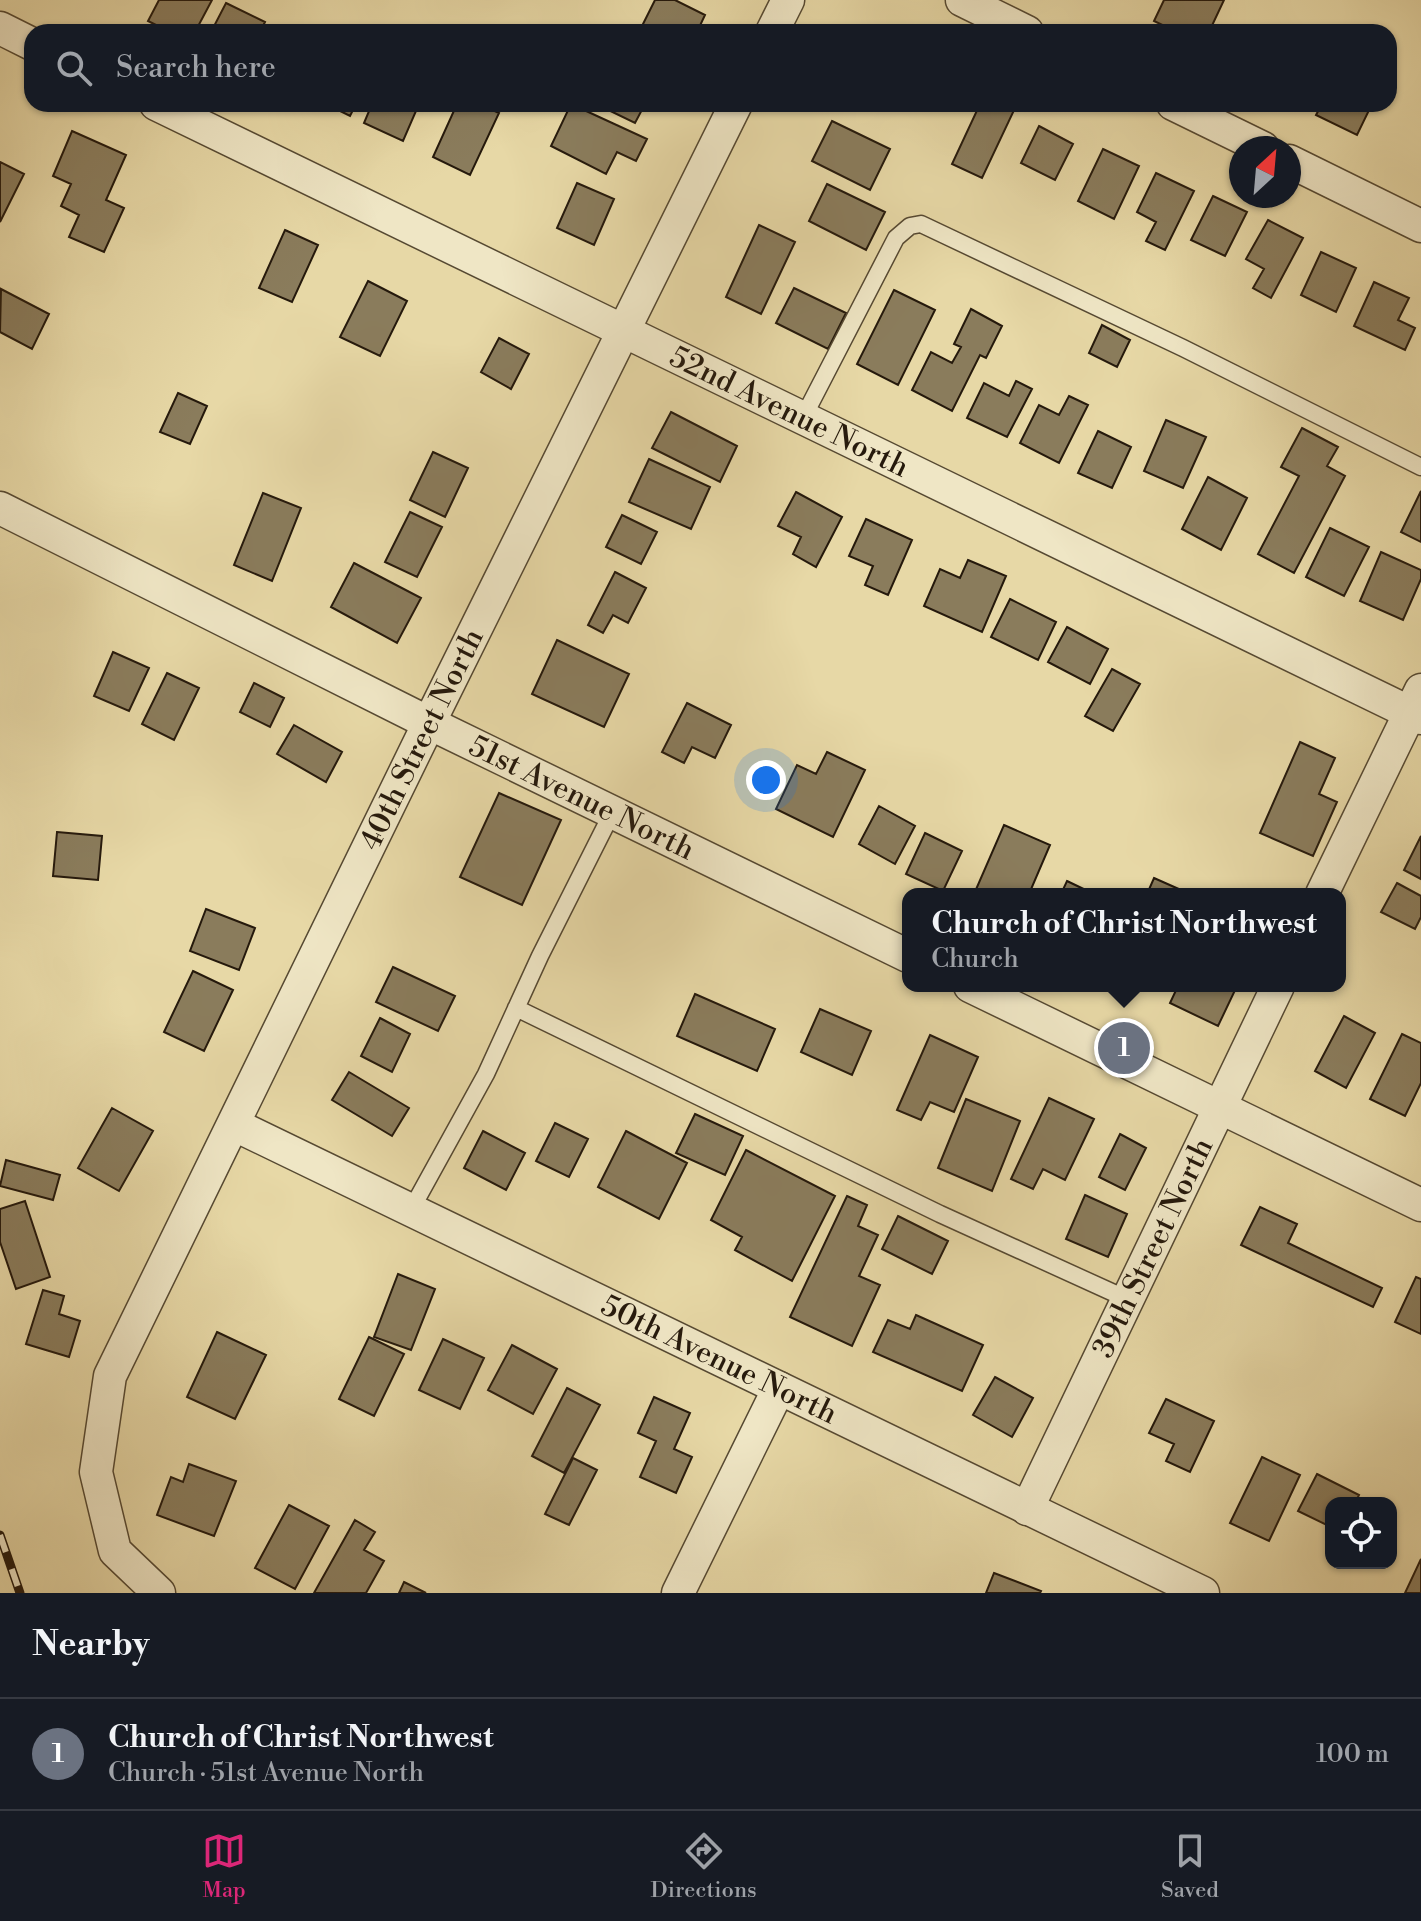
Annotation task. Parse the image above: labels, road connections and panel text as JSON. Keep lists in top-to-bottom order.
{
  "streets": {
    "street": [
      "52nd Avenue North",
      "40th Street North",
      "51st Avenue North",
      "39th Street North",
      "50th Avenue North"
    ]
  },
  "crossings": [
    ["52nd Avenue North", "40th Street North"],
    ["40th Street North", "51st Avenue North"],
    ["40th Street North", "50th Avenue North"],
    ["39th Street North", "50th Avenue North"]
  ],
  "north": "top right",
  "page": {
    "search": "Search here",
    "popup": ["Church of Christ Northwest", "Church"],
    "pins": "1",
    "heading": "Nearby",
    "list": [
      {
        "mark": "1",
        "name": "Church of Christ Northwest",
        "note": "Church · 51st Avenue North",
        "value": "100 m"
      }
    ],
    "nav": ["Map", "Directions", "Saved"]
  }
}
